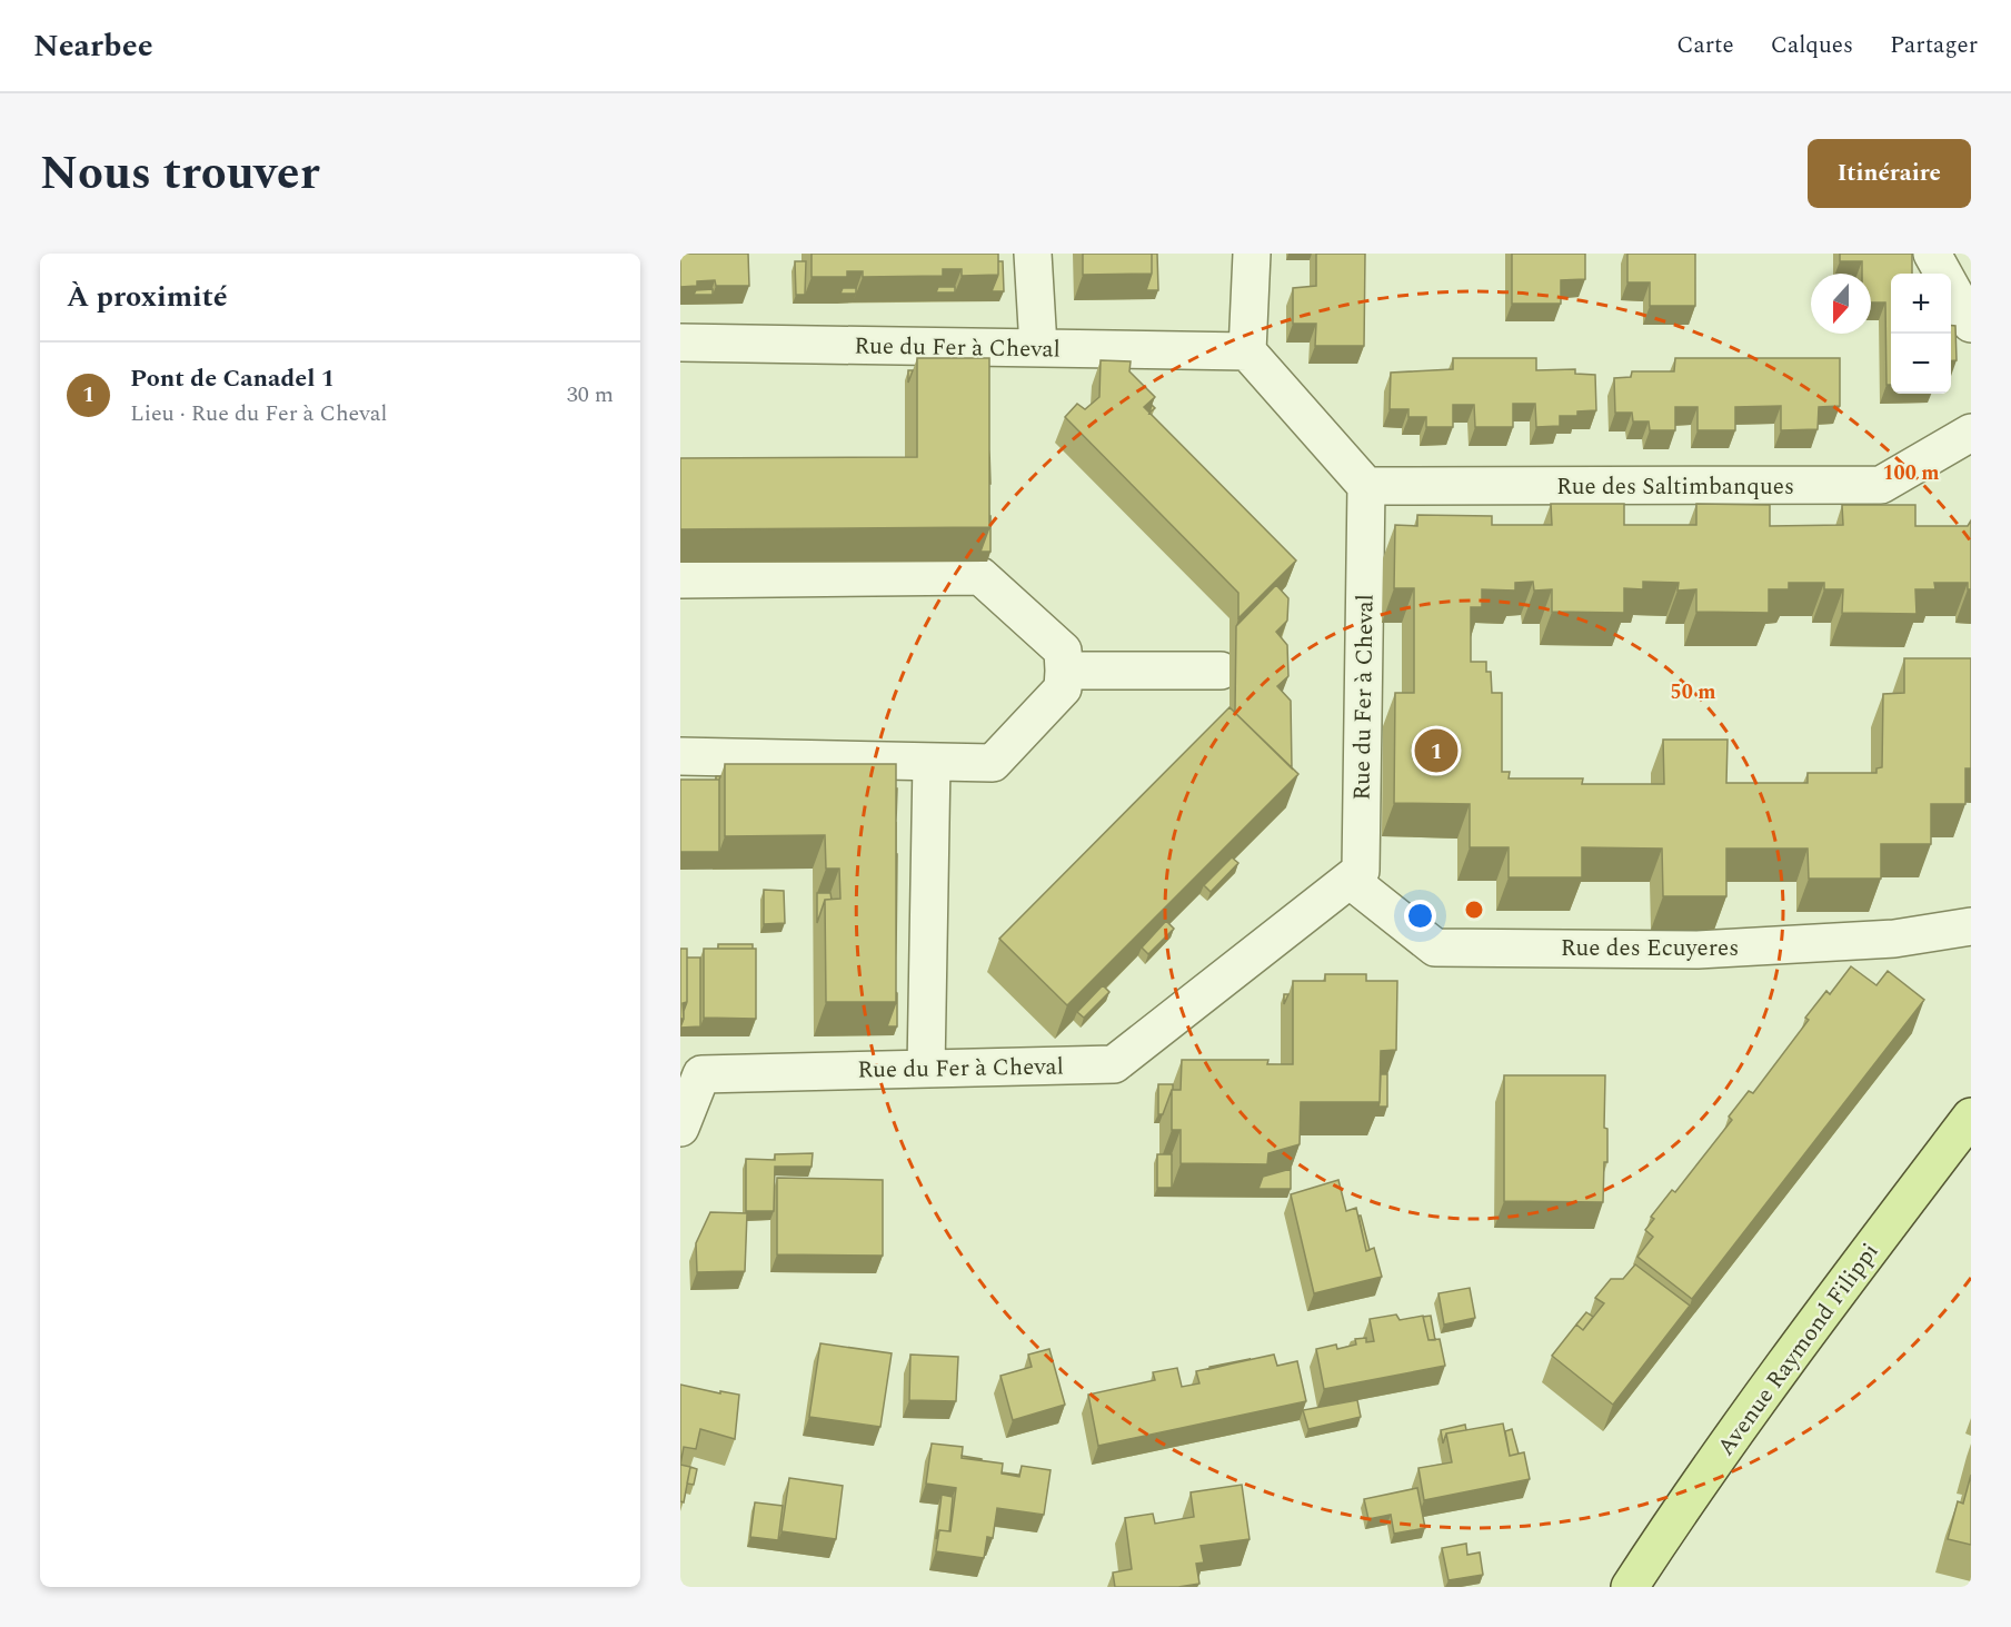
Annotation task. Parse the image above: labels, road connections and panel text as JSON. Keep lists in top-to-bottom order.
{
  "streets": {
    "main road": ["Avenue Raymond Filippi"],
    "street": ["Rue du Fer à Cheval", "Rue des Saltimbanques", "Rue des Ecuyeres"]
  },
  "crossings": [
    ["Rue du Fer à Cheval", "Rue des Saltimbanques"],
    ["Rue du Fer à Cheval", "Rue des Ecuyeres"]
  ],
  "north": "bottom",
  "page": {
    "header": "Nearbee",
    "nav": ["Carte", "Calques", "Partager"],
    "title": "Nous trouver",
    "buttons": "Itinéraire",
    "heading": "À proximité",
    "map_buttons": ["+", "−"],
    "list": [
      {
        "mark": "1",
        "name": "Pont de Canadel 1",
        "note": "Lieu · Rue du Fer à Cheval",
        "value": "30 m"
      }
    ],
    "pins": "1"
  },
  "rings": ["100 m", "50 m"]
}
